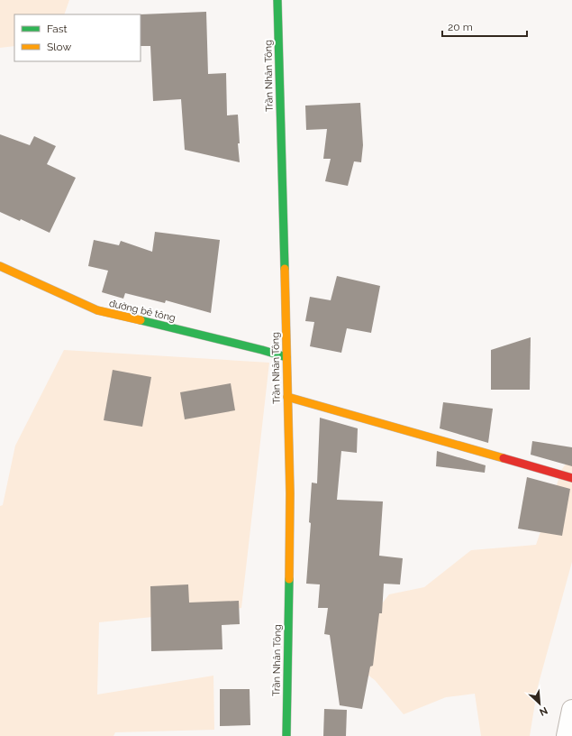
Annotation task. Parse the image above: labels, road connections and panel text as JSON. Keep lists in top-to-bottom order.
{
  "streets": {
    "street": ["Trần Nhân Tông", "đường bê tông"]
  },
  "crossings": [
    ["Trần Nhân Tông", "đường bê tông"]
  ],
  "legend": ["Fast", "Slow"],
  "scale_bar": "20 m",
  "north": "bottom right"
}
